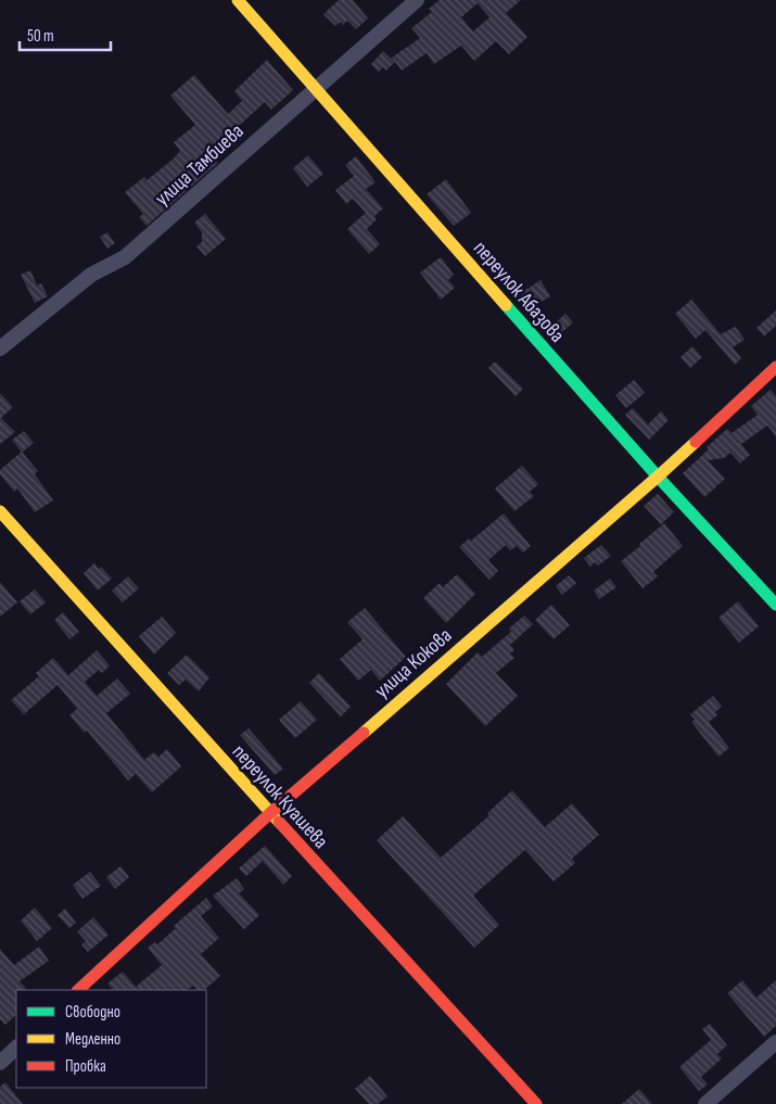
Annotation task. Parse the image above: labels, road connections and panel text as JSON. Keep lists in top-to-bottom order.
{
  "streets": {
    "street": [
      "улица Тамбиева",
      "переулок Абазова",
      "улица Кокова",
      "переулок Куашева"
    ]
  },
  "crossings": [
    ["улица Тамбиева", "переулок Абазова"],
    ["переулок Абазова", "улица Кокова"],
    ["улица Кокова", "переулок Куашева"]
  ],
  "legend": ["Свободно", "Медленно", "Пробка"],
  "scale_bar": "50 m"
}
